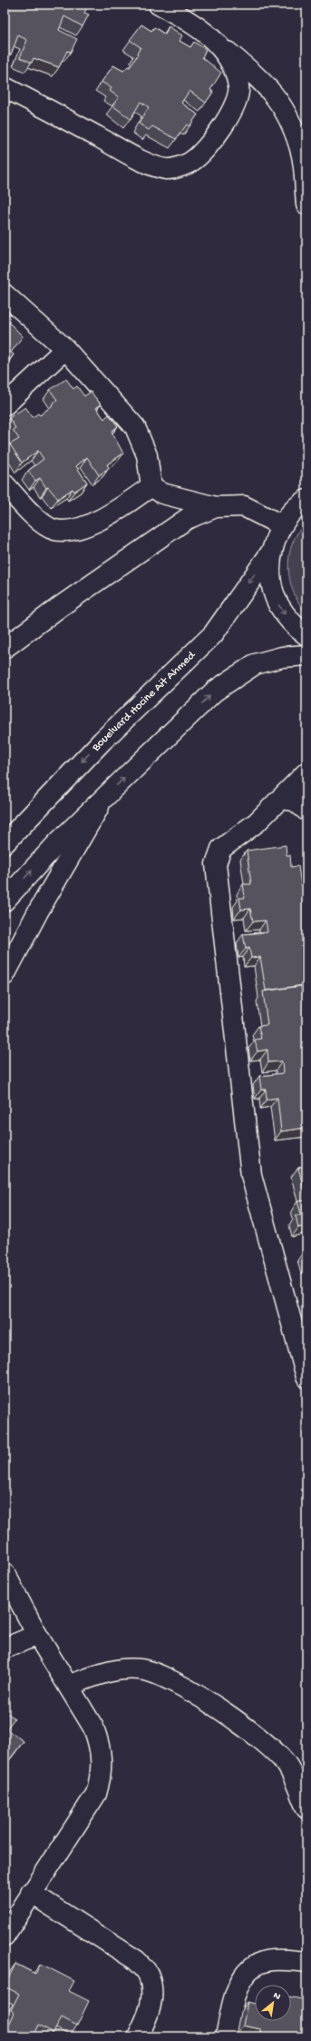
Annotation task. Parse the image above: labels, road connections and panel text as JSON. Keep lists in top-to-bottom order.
{
  "streets": {
    "street": ["Bouelvard Hocine Ait Ahmed"]
  },
  "north": "top right"
}
